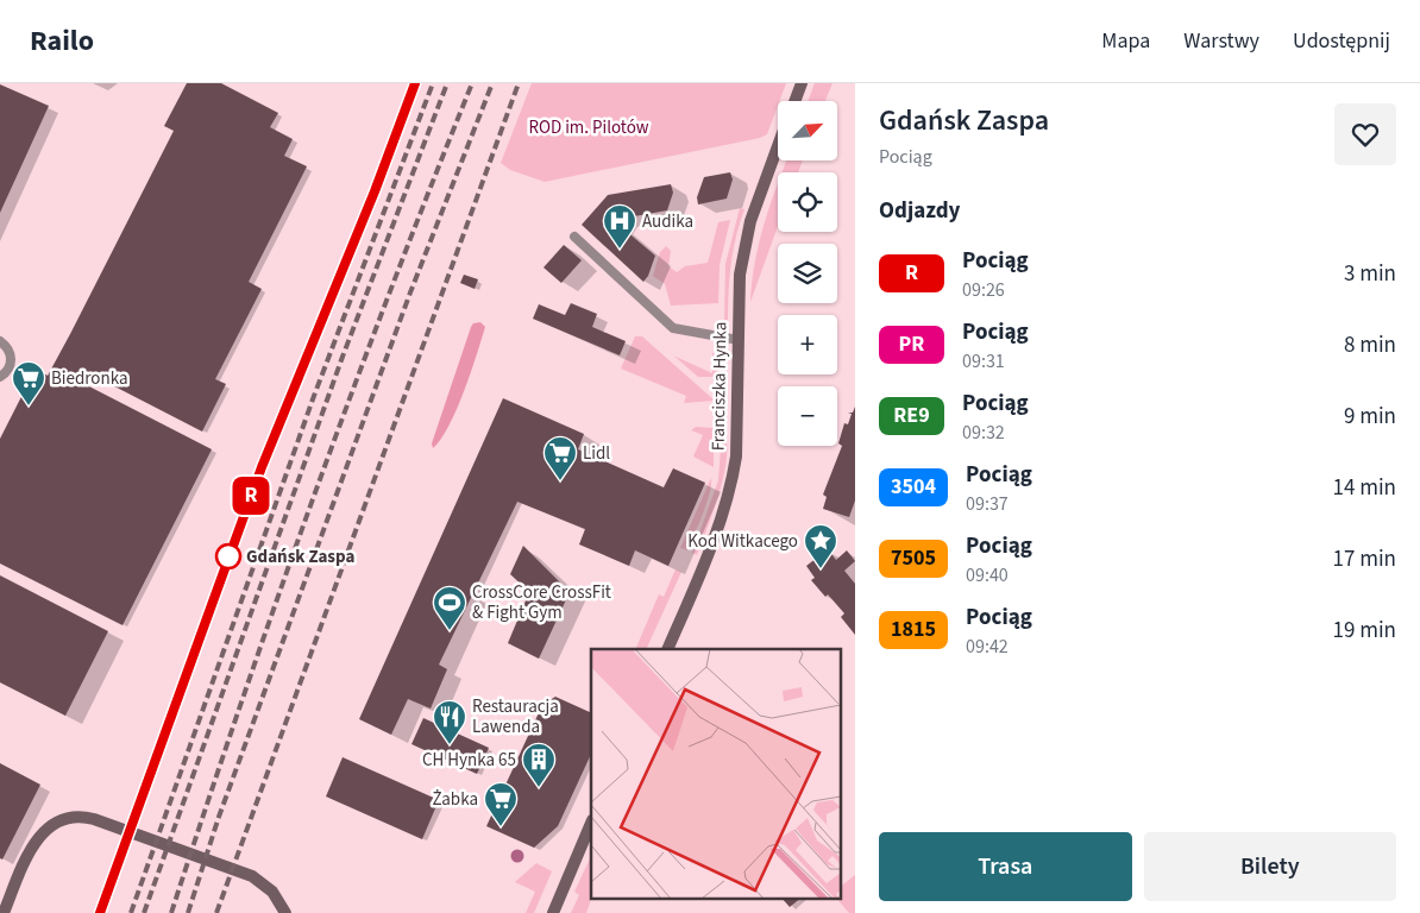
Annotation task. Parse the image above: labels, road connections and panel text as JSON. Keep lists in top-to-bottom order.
{
  "streets": {
    "street": ["Franciszka Hynka"]
  },
  "parks": ["ROD im. Pilotów"],
  "places": {
    "hospital": ["Audika"],
    "supermarket": ["Biedronka", "Lidl", "Żabka"],
    "other": ["Gdańsk Zaspa"],
    "place": ["Kod Witkacego"],
    "sports": ["CrossCore CrossFit & Fight Gym"],
    "restaurant": ["Restauracja Lawenda"],
    "building": ["CH Hynka 65"]
  },
  "north": "top right",
  "page": {
    "header": "Railo",
    "nav": ["Mapa", "Warstwy", "Udostępnij"],
    "on_map": "R",
    "heading": [
      ["Gdańsk Zaspa", "Pociąg"],
      "Odjazdy"
    ],
    "map_buttons": ["+", "−"],
    "list": [
      {
        "mark": "R",
        "name": "Pociąg",
        "note": "09:26",
        "value": "3 min"
      },
      {
        "mark": "PR",
        "name": "Pociąg",
        "note": "09:31",
        "value": "8 min"
      },
      {
        "mark": "RE9",
        "name": "Pociąg",
        "note": "09:32",
        "value": "9 min"
      },
      {
        "mark": "3504",
        "name": "Pociąg",
        "note": "09:37",
        "value": "14 min"
      },
      {
        "mark": "7505",
        "name": "Pociąg",
        "note": "09:40",
        "value": "17 min"
      },
      {
        "mark": "1815",
        "name": "Pociąg",
        "note": "09:42",
        "value": "19 min"
      }
    ],
    "buttons": ["Trasa", "Bilety"]
  }
}
